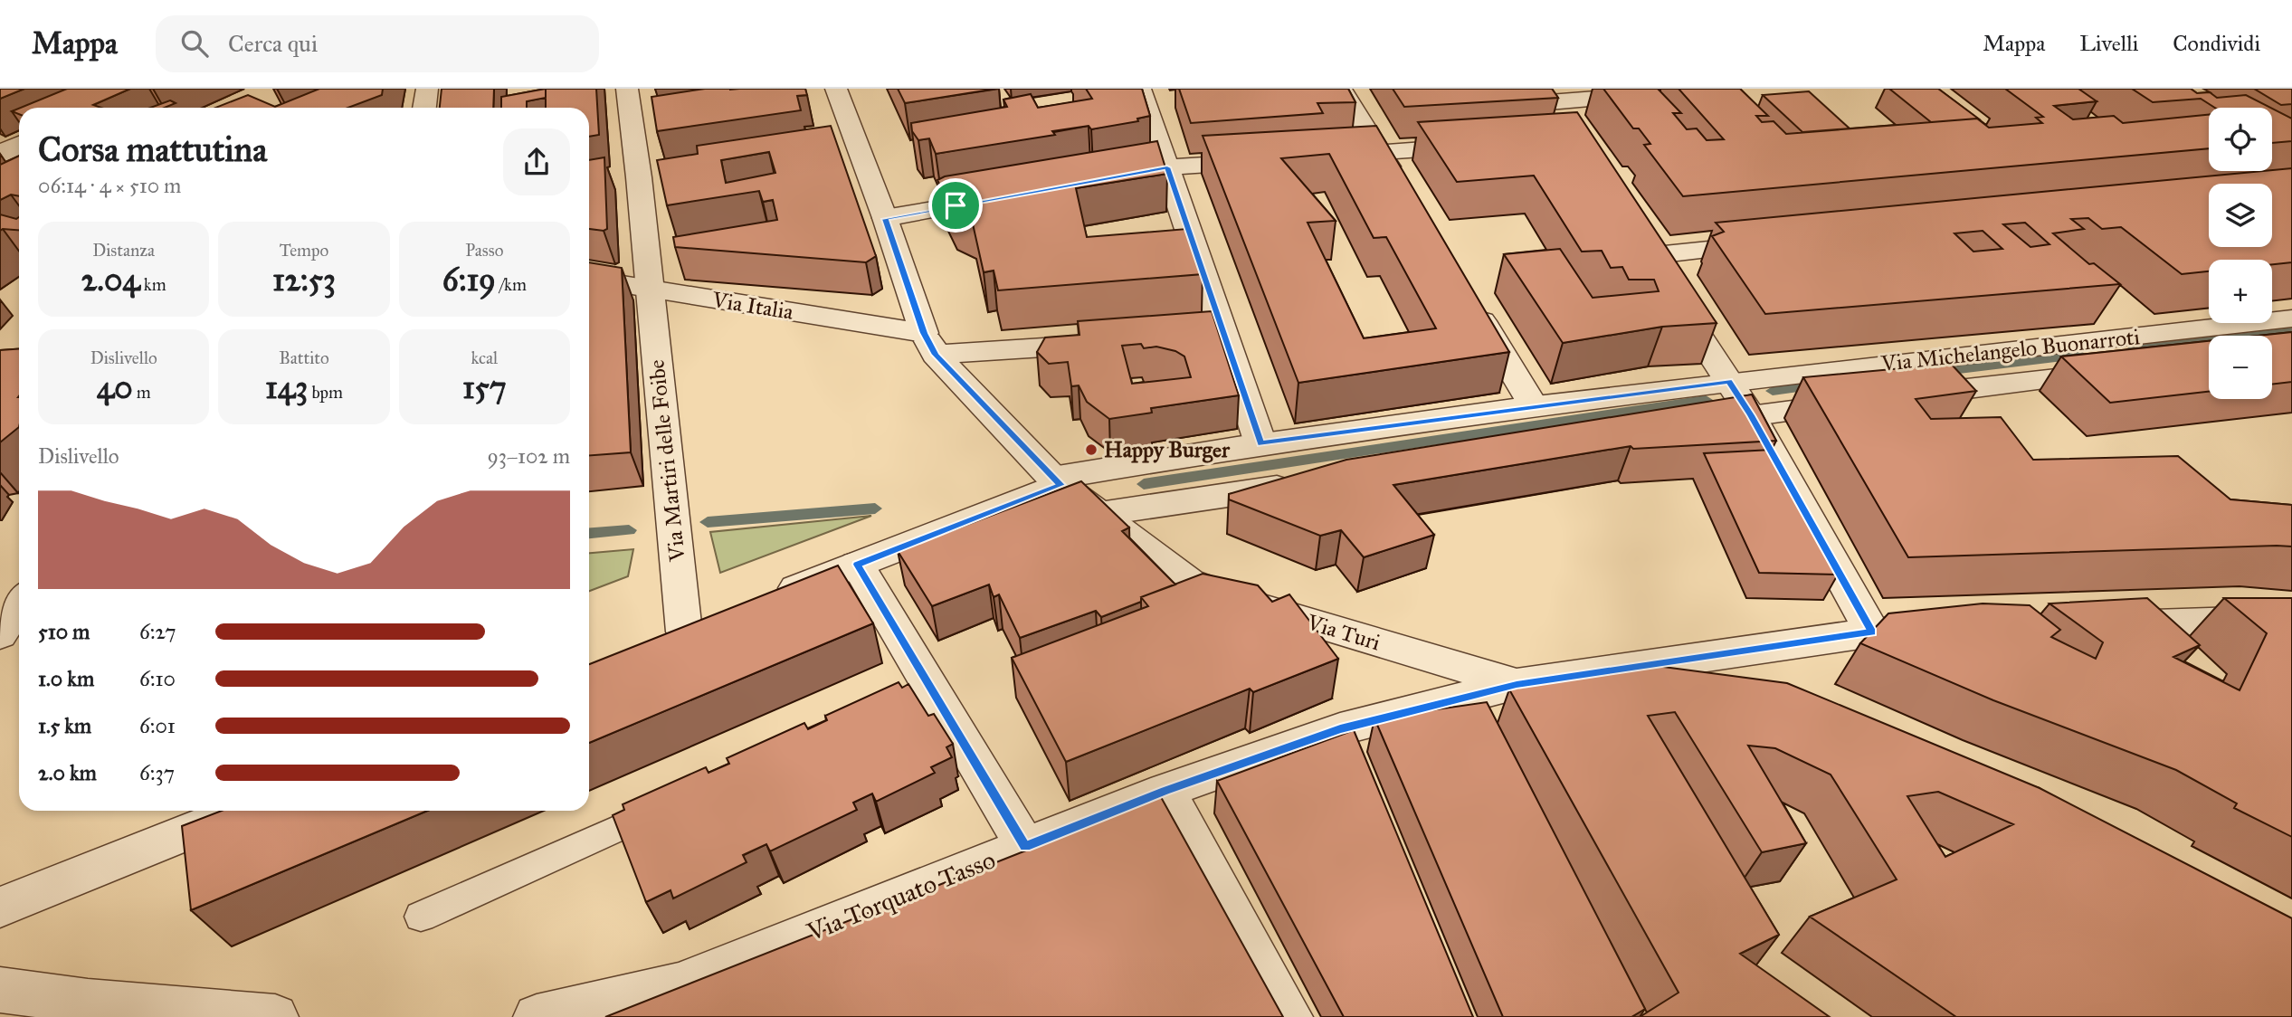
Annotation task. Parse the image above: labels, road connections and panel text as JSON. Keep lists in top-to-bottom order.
{
  "streets": {
    "street": [
      "Via Italia",
      "Via Michelangelo Buonarroti",
      "Via Martiri delle Foibe",
      "Via Turi",
      "Via Torquato Tasso"
    ]
  },
  "crossings": [
    ["Via Italia", "Via Martiri delle Foibe"],
    ["Via Italia", "Via Turi"],
    ["Via Michelangelo Buonarroti", "Via Turi"],
    ["Via Turi", "Via Torquato Tasso"]
  ],
  "places": ["Happy Burger"],
  "page": {
    "header": "Mappa",
    "search": "Cerca qui",
    "nav": ["Mappa", "Livelli", "Condividi"],
    "map_buttons": ["+", "−"],
    "heading": ["Corsa mattutina", "06:14 · 4 × 510 m"],
    "stats": [
      ["Distanza", "2.04 km"],
      ["Tempo", "12:53"],
      ["Passo", "6:19 /km"],
      ["Dislivello", "40 m"],
      ["Battito", "143 bpm"],
      ["kcal", "157"]
    ],
    "chart": ["Dislivello", "93–102 m"],
    "list": [
      {
        "name": "510 m",
        "note": "6:27"
      },
      {
        "name": "1.0 km",
        "note": "6:10"
      },
      {
        "name": "1.5 km",
        "note": "6:01"
      },
      {
        "name": "2.0 km",
        "note": "6:37"
      }
    ]
  }
}
